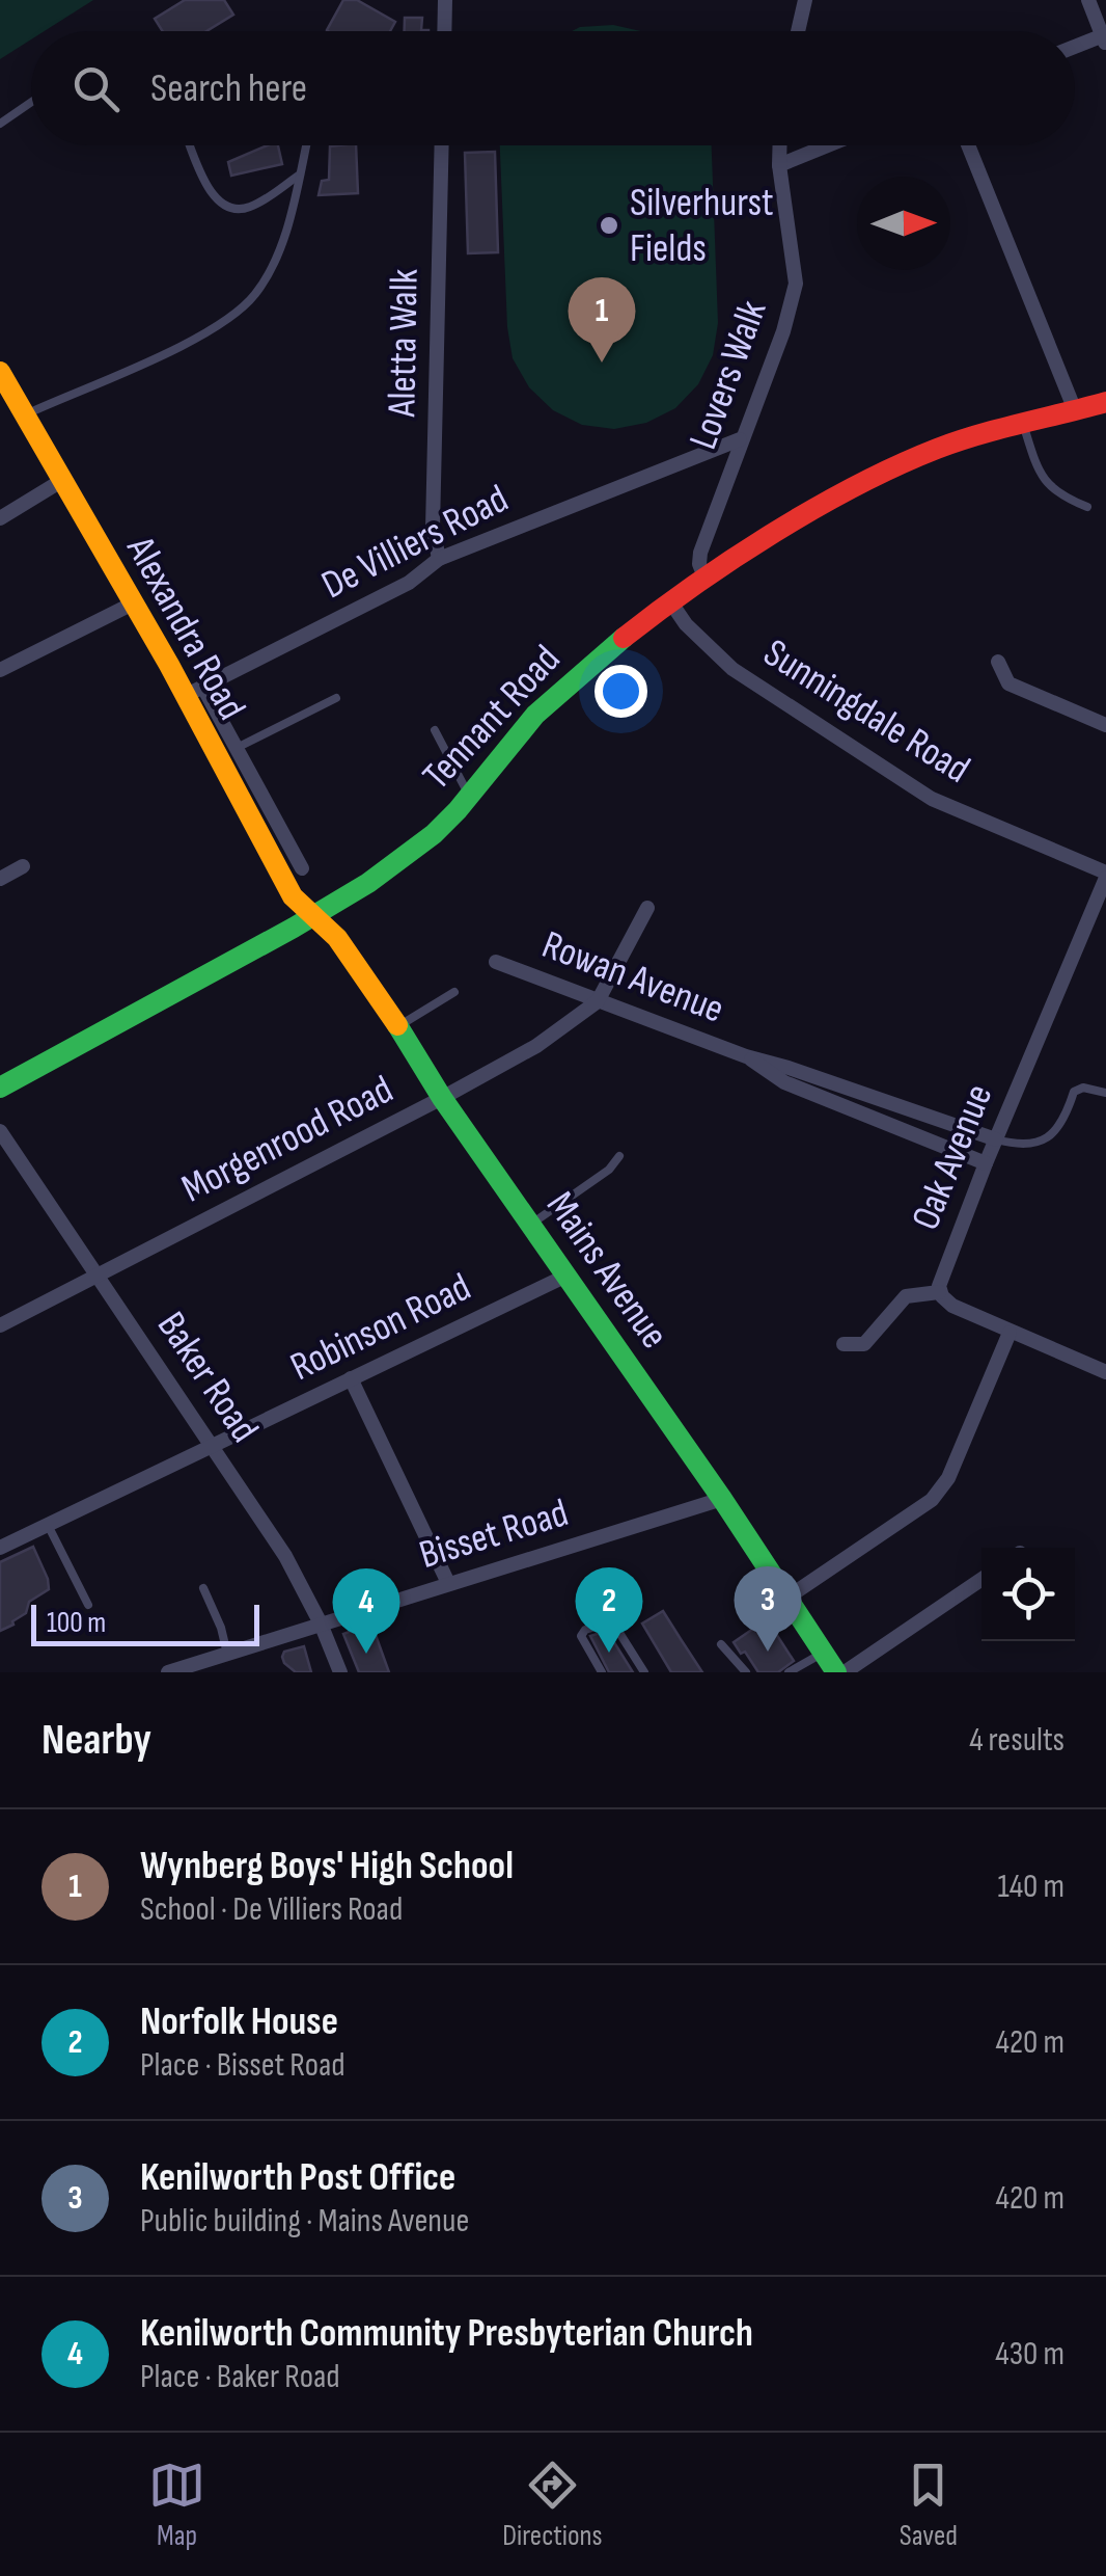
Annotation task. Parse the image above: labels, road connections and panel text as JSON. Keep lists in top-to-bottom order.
{
  "streets": {
    "street": [
      "Aletta Walk",
      "Lovers Walk",
      "De Villiers Road",
      "Alexandra Road",
      "Sunningdale Road",
      "Tennant Road",
      "Rowan Avenue",
      "Morgenrood Road",
      "Oak Avenue",
      "Mains Avenue",
      "Robinson Road",
      "Baker Road",
      "Bisset Road"
    ]
  },
  "crossings": [
    ["Aletta Walk", "De Villiers Road"],
    ["Lovers Walk", "De Villiers Road"],
    ["Lovers Walk", "Tennant Road"],
    ["De Villiers Road", "Alexandra Road"],
    ["Alexandra Road", "Tennant Road"],
    ["Alexandra Road", "Mains Avenue"],
    ["Sunningdale Road", "Tennant Road"],
    ["Sunningdale Road", "Oak Avenue"],
    ["Tennant Road", "Mains Avenue"],
    ["Rowan Avenue", "Morgenrood Road"],
    ["Rowan Avenue", "Oak Avenue"],
    ["Morgenrood Road", "Mains Avenue"],
    ["Morgenrood Road", "Baker Road"],
    ["Mains Avenue", "Robinson Road"],
    ["Mains Avenue", "Bisset Road"],
    ["Robinson Road", "Baker Road"],
    ["Baker Road", "Bisset Road"]
  ],
  "places": ["Silverhurst Fields"],
  "scale_bar": "100 m",
  "north": "right",
  "page": {
    "search": "Search here",
    "pins": [
      "1",
      "3",
      "2",
      "4"
    ],
    "scale": "100 m",
    "heading": ["Nearby", "4 results"],
    "list": [
      {
        "mark": "1",
        "name": "Wynberg Boys' High School",
        "note": "School · De Villiers Road",
        "value": "140 m"
      },
      {
        "mark": "2",
        "name": "Norfolk House",
        "note": "Place · Bisset Road",
        "value": "420 m"
      },
      {
        "mark": "3",
        "name": "Kenilworth Post Office",
        "note": "Public building · Mains Avenue",
        "value": "420 m"
      },
      {
        "mark": "4",
        "name": "Kenilworth Community Presbyterian Church",
        "note": "Place · Baker Road",
        "value": "430 m"
      }
    ],
    "nav": ["Map", "Directions", "Saved"]
  }
}
